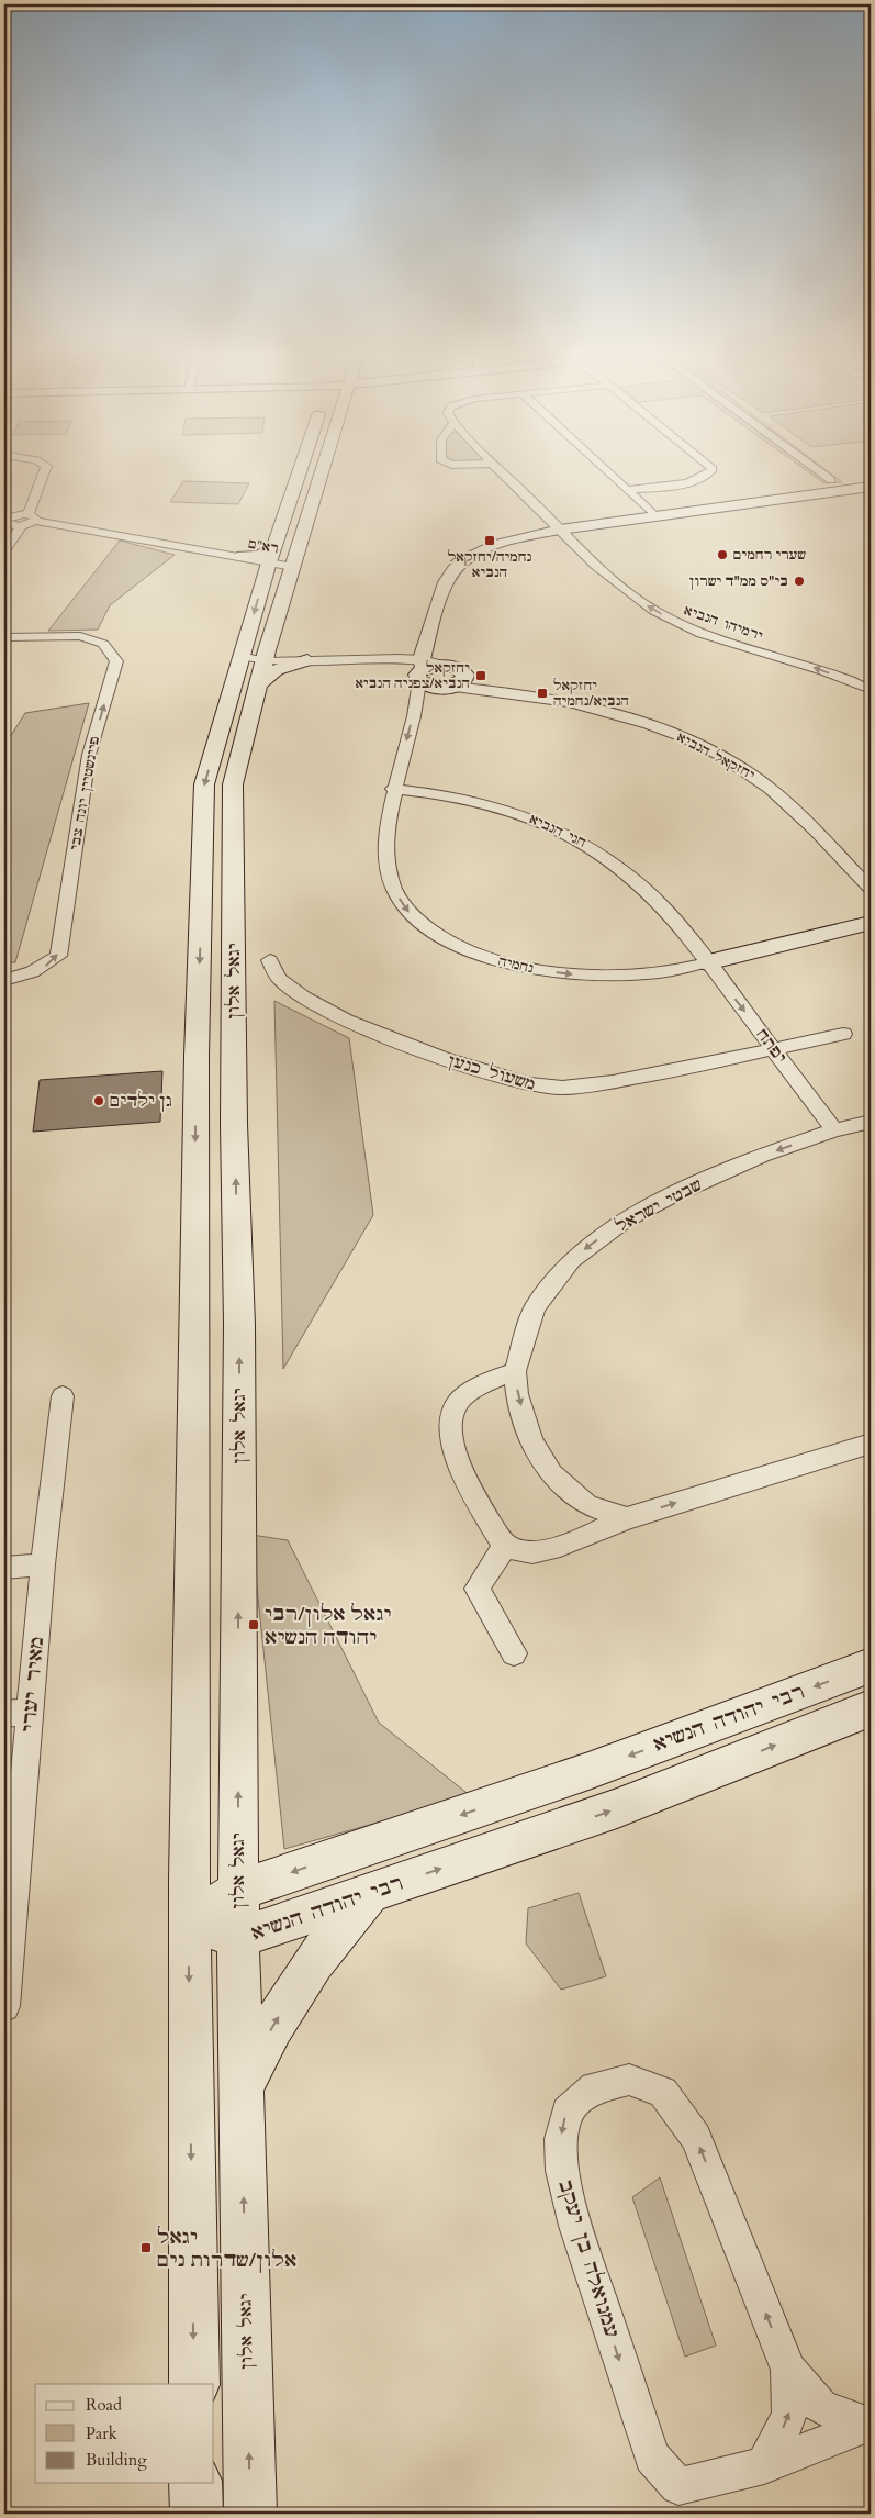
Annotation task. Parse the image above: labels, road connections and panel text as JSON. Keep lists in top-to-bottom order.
{
  "streets": {
    "main road": ["נחמיה", "יגאל אלון", "רבי יהודה הנשיא"],
    "street": [
      "רא\"ם",
      "ירמיהו הנביא",
      "יחזקאל הנביא",
      "פיינשטיין יונה צבי",
      "חגי הנביא",
      "יפתח",
      "משעול כנען",
      "שבטי ישראל",
      "מאיר יערי",
      "עמנואלה בן יעקב"
    ]
  },
  "crossings": [
    ["רא\"ם", "יגאל אלון"],
    ["ירמיהו הנביא", "נחמיה"],
    ["חגי הנביא", "נחמיה"],
    ["חגי הנביא", "יפתח"],
    ["נחמיה", "יפתח"],
    ["יגאל אלון", "רבי יהודה הנשיא"],
    ["יפתח", "משעול כנען"],
    ["יפתח", "שבטי ישראל"]
  ],
  "one_way": ["ירמיהו הנביא", "יפתח"],
  "places": {
    "transit": [
      "נחמיה/יחזקאל הנביא",
      "יחזקאל הנביא/צפניה הנביא",
      "יחזקאל הנביא/נחמיה",
      "יגאל אלון/רבי יהודה הנשיא",
      "יגאל אלון/שדרות נים"
    ],
    "other": ["שערי רחמים", "בי\"ס ממ\"ד ישרון", "גן ילדים"]
  },
  "legend": ["Road", "Park", "Building"]
}
